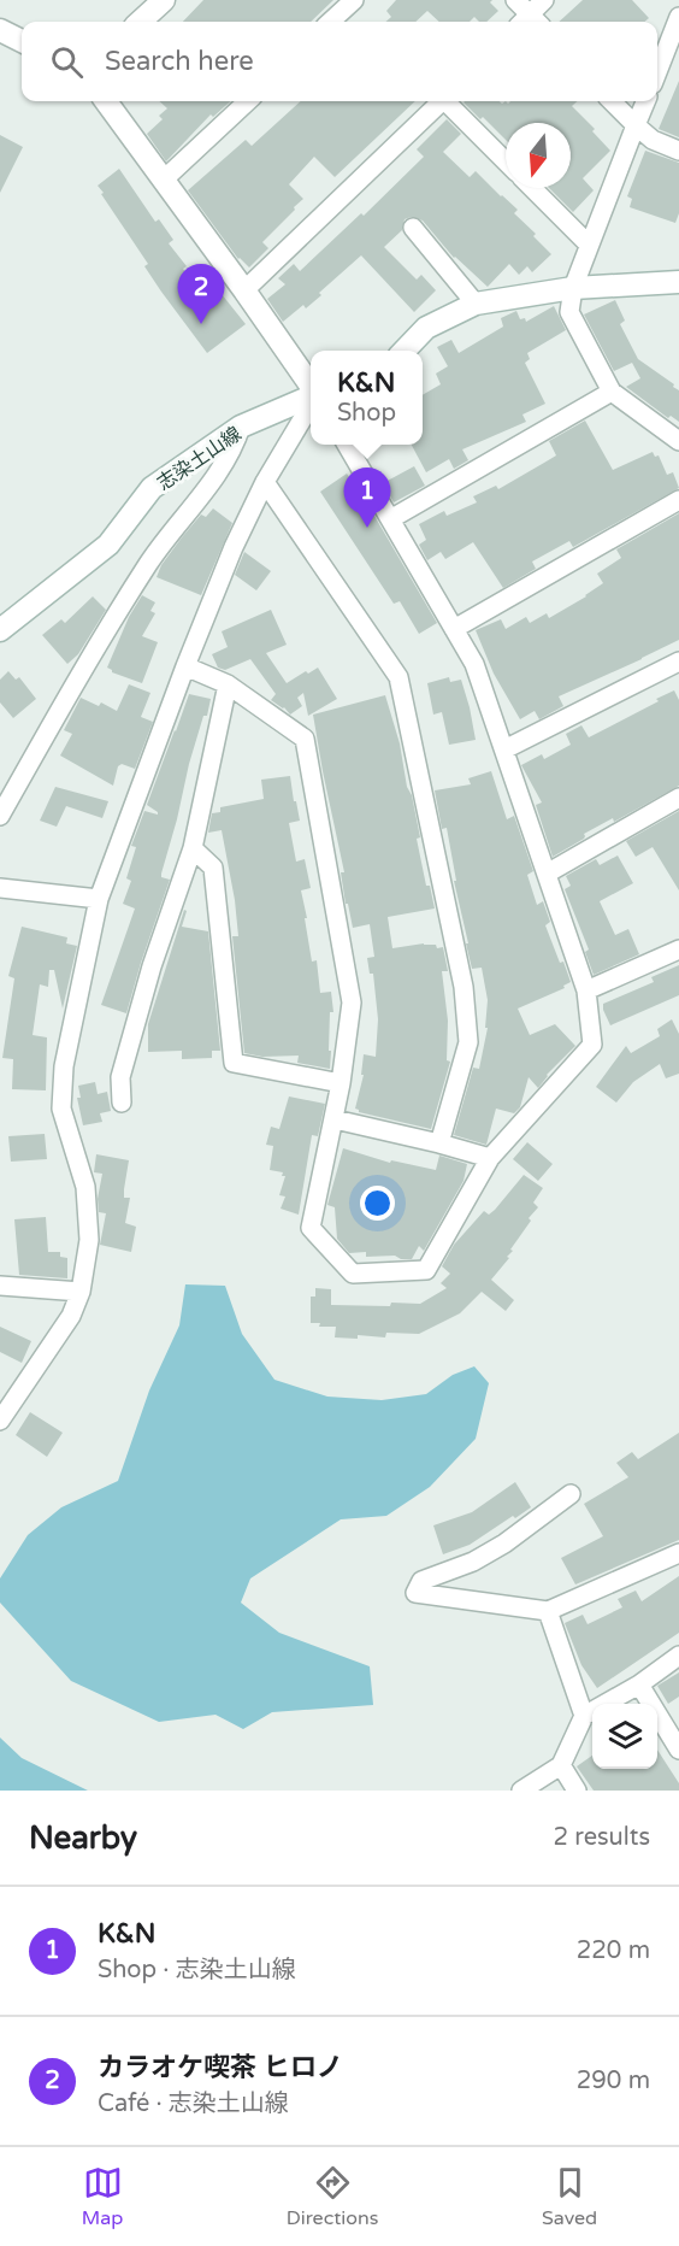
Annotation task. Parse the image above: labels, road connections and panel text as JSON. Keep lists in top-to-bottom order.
{
  "streets": {
    "main road": ["志染土山線"]
  },
  "north": "bottom",
  "page": {
    "search": "Search here",
    "pins": ["2", "1"],
    "popup": ["K&N", "Shop"],
    "heading": ["Nearby", "2 results"],
    "list": [
      {
        "mark": "1",
        "name": "K&N",
        "note": "Shop · 志染土山線",
        "value": "220 m"
      },
      {
        "mark": "2",
        "name": "カラオケ喫茶 ヒロノ",
        "note": "Café · 志染土山線",
        "value": "290 m"
      }
    ],
    "nav": ["Map", "Directions", "Saved"]
  }
}
